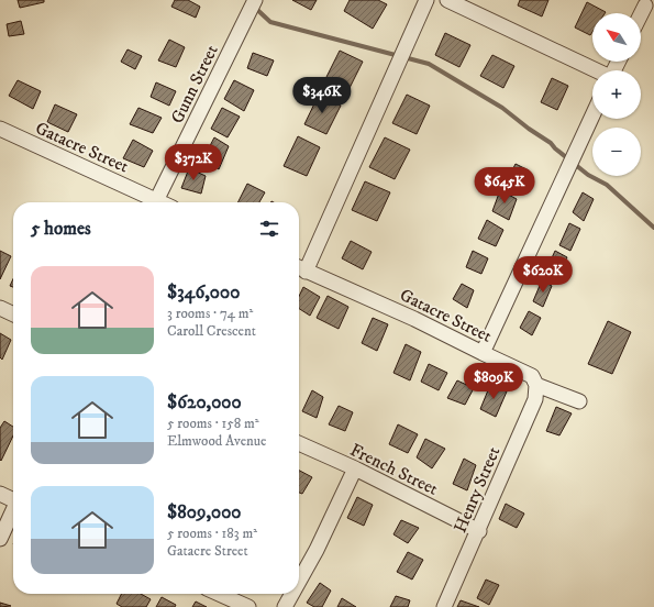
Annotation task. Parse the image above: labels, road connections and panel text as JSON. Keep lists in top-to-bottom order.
{
  "streets": {
    "street": [
      "Gunn Street",
      "Gatacre Street",
      "French Street",
      "Henry Street"
    ]
  },
  "crossings": [
    ["Gatacre Street", "Henry Street"],
    ["French Street", "Henry Street"]
  ],
  "north": "top left",
  "page": {
    "map_buttons": ["+", "−"],
    "price": [
      "$346K",
      "$372K",
      "$645K",
      "$620K",
      "$809K"
    ],
    "heading": "5 homes",
    "list": [
      {
        "name": "$346,000",
        "note": "3 rooms · 74 m² · Caroll Crescent"
      },
      {
        "name": "$620,000",
        "note": "5 rooms · 158 m² · Elmwood Avenue"
      },
      {
        "name": "$809,000",
        "note": "5 rooms · 183 m² · Gatacre Street"
      }
    ]
  }
}
